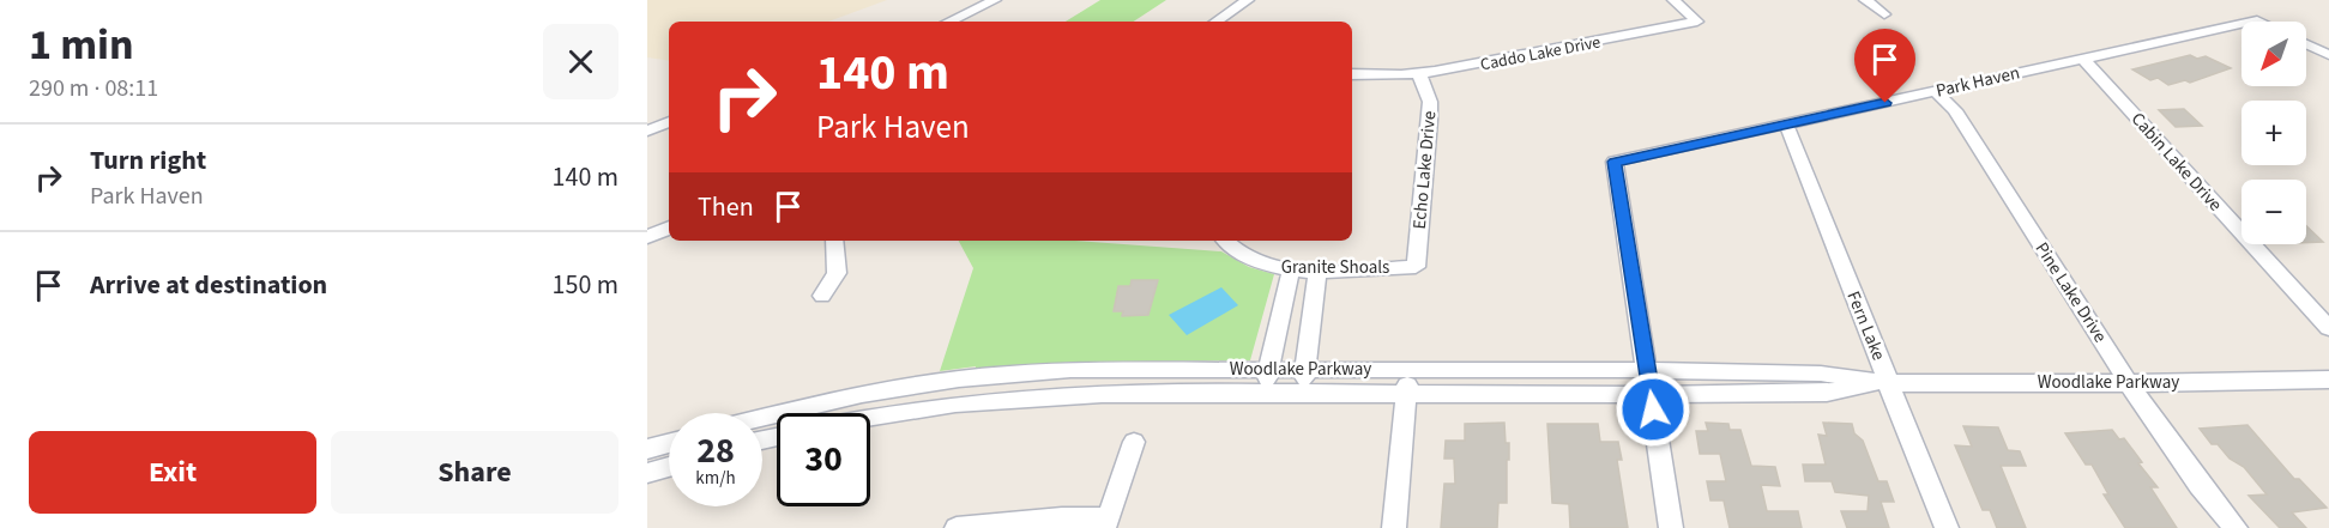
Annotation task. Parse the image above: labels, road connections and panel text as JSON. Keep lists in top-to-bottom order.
{
  "streets": {
    "street": [
      "Caddo Lake Drive",
      "Park Haven",
      "Cabin Lake Drive",
      "Echo Lake Drive",
      "Granite Shoals",
      "Pine Lake Drive",
      "Fern Lake",
      "Woodlake Parkway"
    ]
  },
  "crossings": [
    ["Caddo Lake Drive", "Echo Lake Drive"],
    ["Park Haven", "Cabin Lake Drive"],
    ["Park Haven", "Pine Lake Drive"],
    ["Park Haven", "Fern Lake"],
    ["Park Haven", "Woodlake Parkway"],
    ["Echo Lake Drive", "Granite Shoals"],
    ["Pine Lake Drive", "Woodlake Parkway"],
    ["Fern Lake", "Woodlake Parkway"]
  ],
  "north": "bottom left",
  "page": {
    "heading": ["1 min", "290 m · 08:11"],
    "map_buttons": ["+", "−"],
    "turn": ["140 m", "Park Haven"],
    "list": [
      {
        "name": "Turn right",
        "note": "Park Haven",
        "value": "140 m"
      },
      {
        "name": "Arrive at destination",
        "value": "150 m"
      }
    ],
    "then": "Then",
    "speed": "28 km/h",
    "limit": "30",
    "buttons": ["Exit", "Share"]
  }
}
